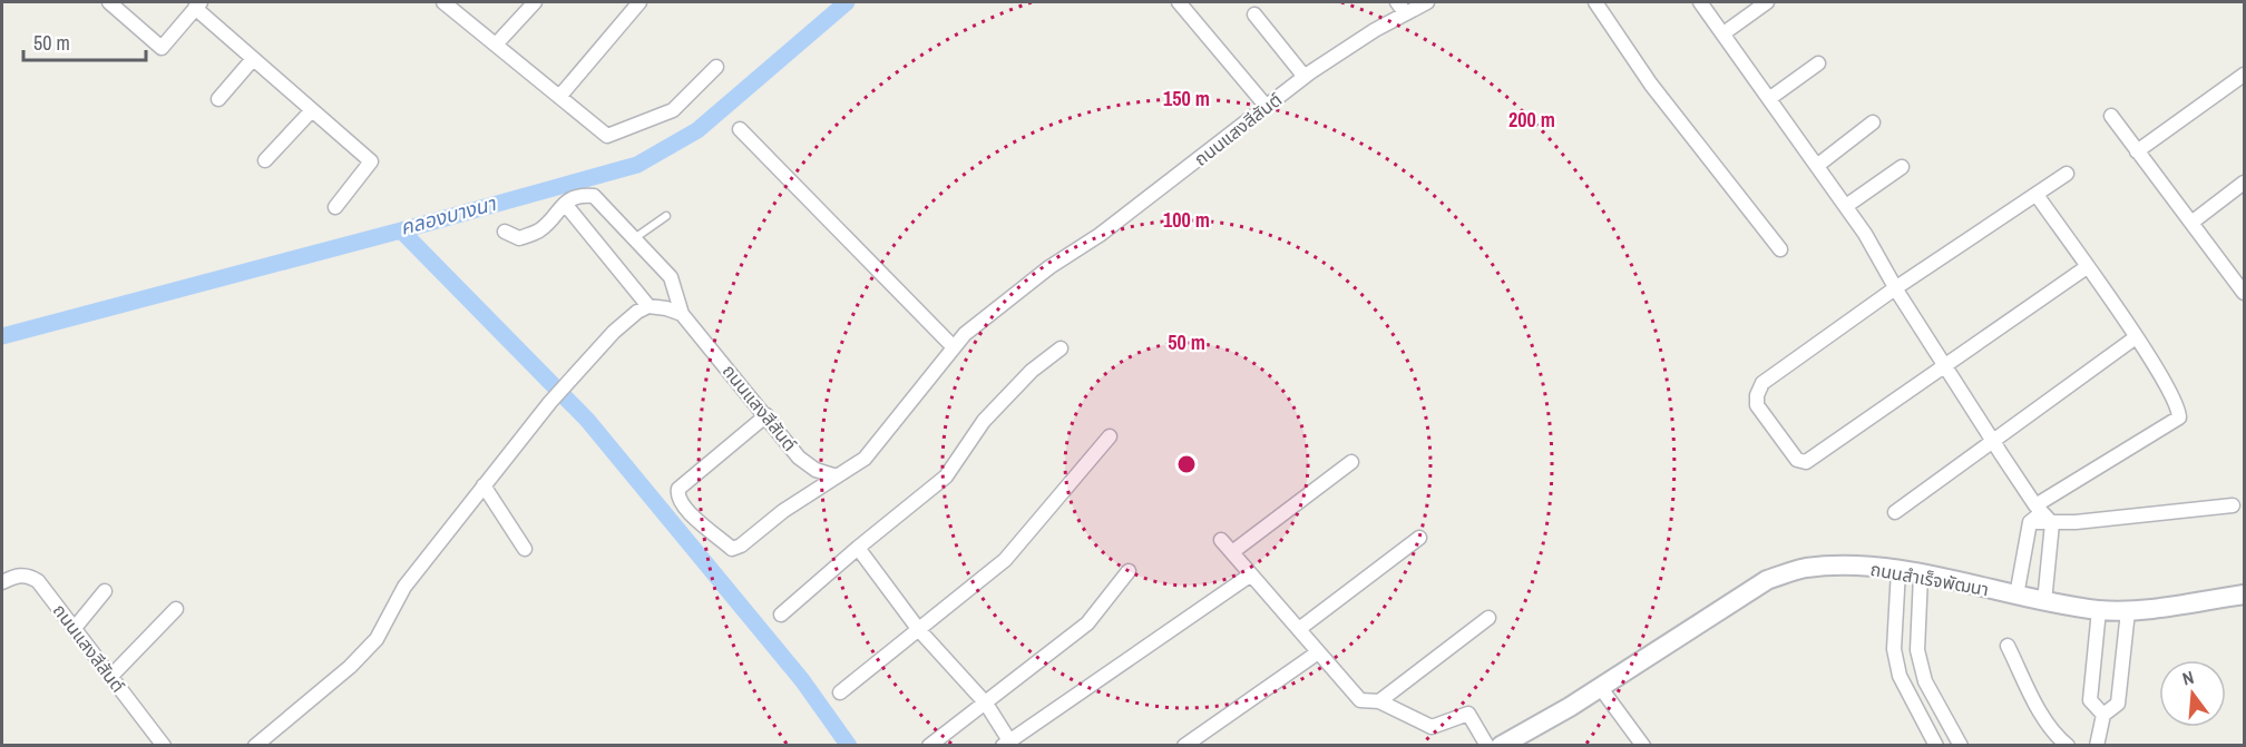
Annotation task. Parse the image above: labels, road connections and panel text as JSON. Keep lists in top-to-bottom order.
{
  "streets": {
    "street": ["ถนนแสงสีสันต์", "ถนนสำเร็จพัฒนา"]
  },
  "water": ["คลองบางนา"],
  "scale_bar": "50 m",
  "north": "top",
  "rings": [
    "150 m",
    "200 m",
    "100 m",
    "50 m"
  ]
}
